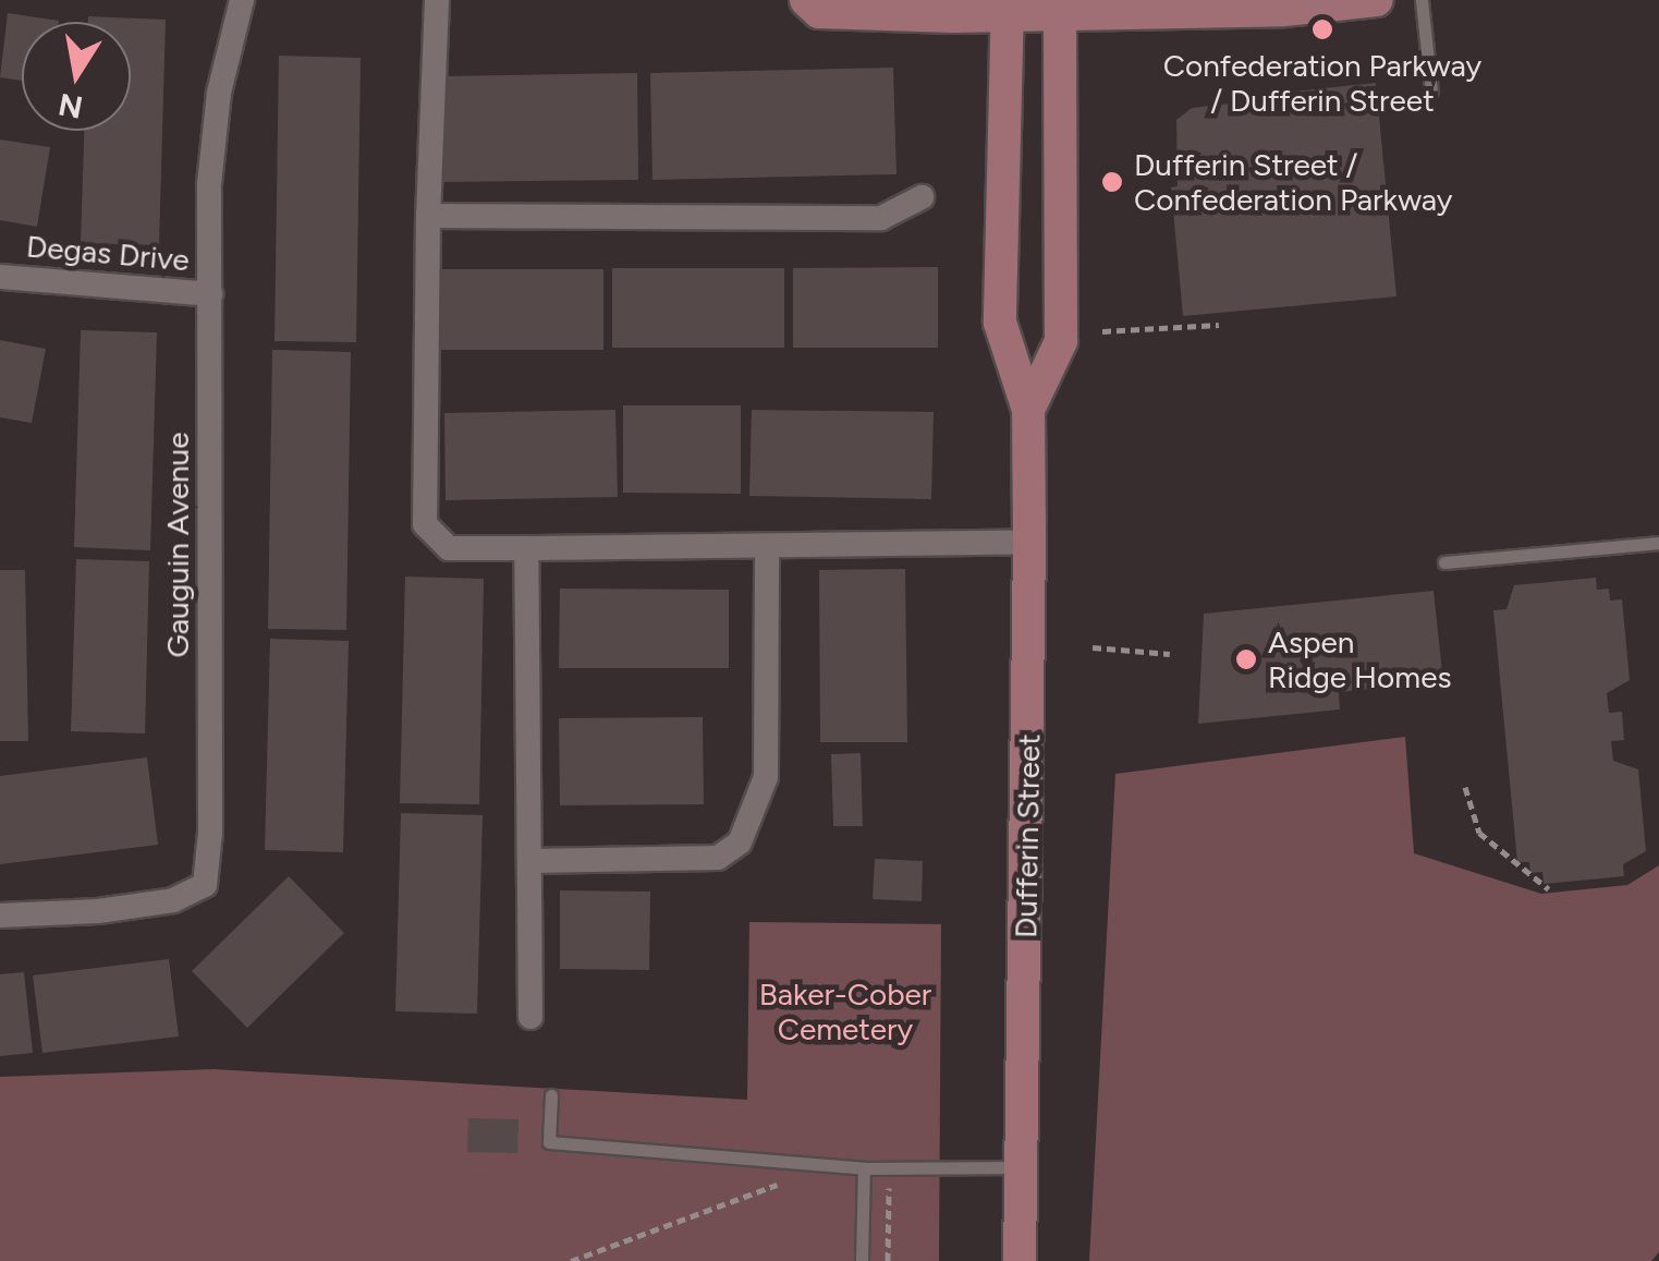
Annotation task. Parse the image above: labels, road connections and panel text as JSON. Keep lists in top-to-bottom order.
{
  "streets": {
    "main road": ["Dufferin Street"],
    "street": ["Degas Drive", "Gauguin Avenue"]
  },
  "crossings": [
    ["Degas Drive", "Gauguin Avenue"]
  ],
  "parks": ["Baker-Cober Cemetery"],
  "places": ["Confederation Parkway / Dufferin Street", "Dufferin Street / Confederation Parkway", "Aspen Ridge Homes"],
  "north": "bottom"
}
